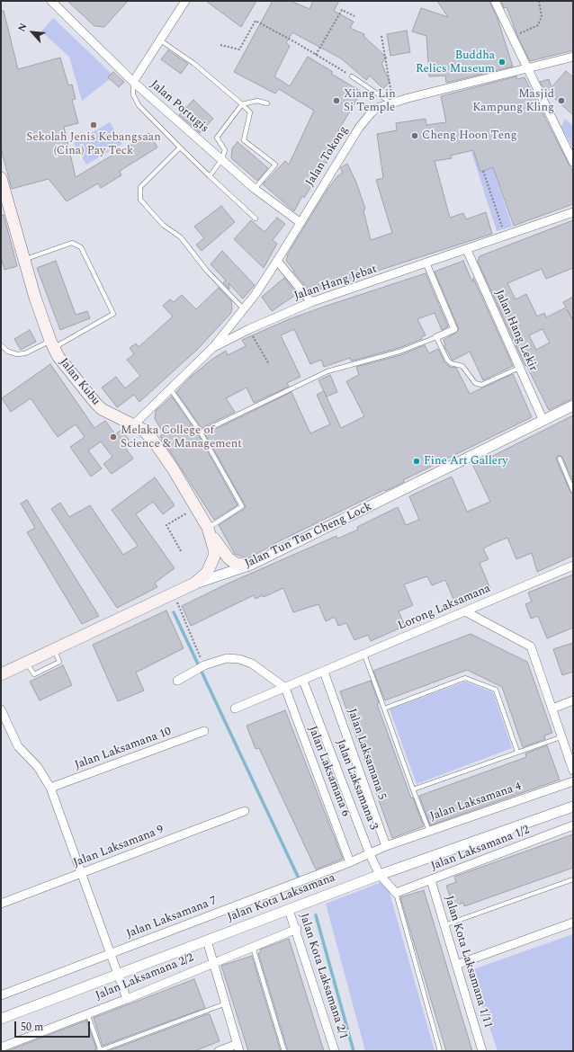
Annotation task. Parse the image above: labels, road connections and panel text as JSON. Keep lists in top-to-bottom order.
{
  "streets": {
    "main road": ["Jalan Kubu", "Jalan Tun Tan Cheng Lock"],
    "street": [
      "Jalan Portugis",
      "Jalan Tokong",
      "Jalan Hang Jebat",
      "Jalan Hang Lekir",
      "Lorong Laksamana",
      "Jalan Laksamana 10",
      "Jalan Laksamana 5",
      "Jalan Laksamana 6",
      "Jalan Laksamana 3",
      "Jalan Laksamana 4",
      "Jalan Laksamana 9",
      "Jalan Laksamana 1/2",
      "Jalan Kota Laksamana",
      "Jalan Laksamana 7",
      "Jalan Kota Laksamana 1/11",
      "Jalan Kota Laksamana 2/1",
      "Jalan Laksamana 2/2"
    ]
  },
  "crossings": [
    ["Jalan Portugis", "Jalan Tokong"],
    ["Jalan Tokong", "Jalan Hang Jebat"],
    ["Jalan Hang Jebat", "Jalan Hang Lekir"],
    ["Jalan Hang Jebat", "Jalan Kubu"],
    ["Jalan Hang Lekir", "Jalan Tun Tan Cheng Lock"],
    ["Jalan Kubu", "Jalan Tun Tan Cheng Lock"],
    ["Lorong Laksamana", "Jalan Laksamana 5"],
    ["Lorong Laksamana", "Jalan Laksamana 6"],
    ["Lorong Laksamana", "Jalan Laksamana 3"],
    ["Jalan Laksamana 5", "Jalan Laksamana 4"],
    ["Jalan Laksamana 6", "Jalan Laksamana 7"],
    ["Jalan Laksamana 3", "Jalan Laksamana 4"],
    ["Jalan Laksamana 3", "Jalan Laksamana 1/2"],
    ["Jalan Laksamana 3", "Jalan Kota Laksamana"],
    ["Jalan Laksamana 3", "Jalan Laksamana 7"],
    ["Jalan Laksamana 4", "Jalan Laksamana 7"],
    ["Jalan Laksamana 1/2", "Jalan Kota Laksamana 1/11"],
    ["Jalan Kota Laksamana", "Jalan Kota Laksamana 2/1"],
    ["Jalan Kota Laksamana 2/1", "Jalan Laksamana 2/2"]
  ],
  "places": [
    "Buddha Relics Museum",
    "Xiang Lin Si Temple",
    "Masjid Kampung Kling",
    "Sekolah Jenis Kebangsaan (Cina) Pay Teck",
    "Cheng Hoon Teng",
    "Melaka College of Science & Management",
    "Fine Art Gallery"
  ],
  "scale_bar": "50 m",
  "north": "top left"
}
